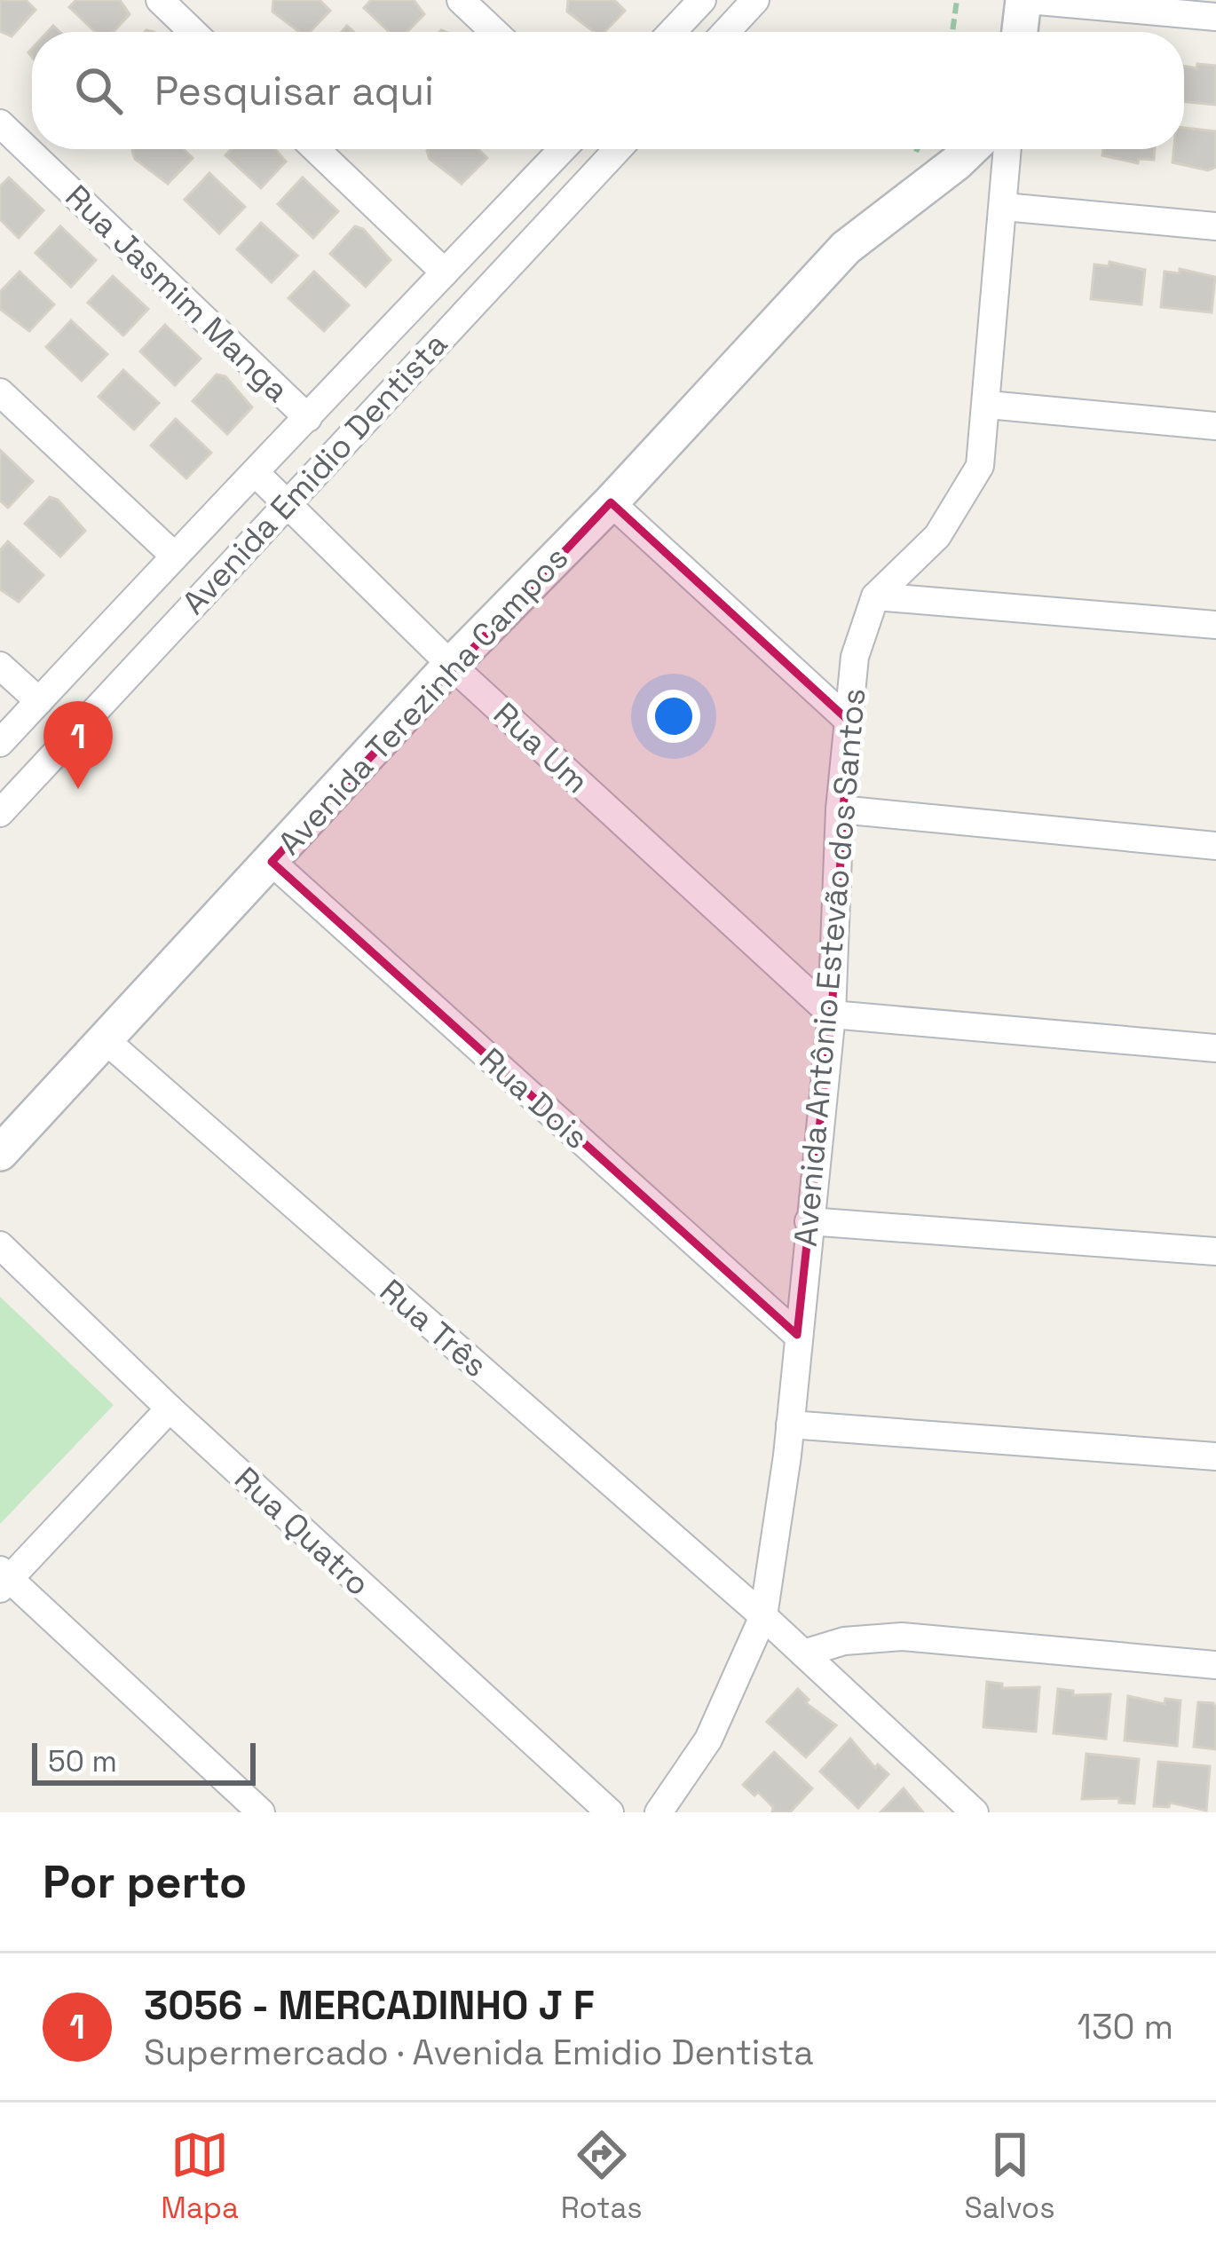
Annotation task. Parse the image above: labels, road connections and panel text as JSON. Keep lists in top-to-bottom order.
{
  "streets": {
    "street": [
      "Rua Jasmim Manga",
      "Avenida Emidio Dentista",
      "Avenida Terezinha Campos",
      "Rua Um",
      "Avenida Antônio Estevão dos Santos",
      "Rua Dois",
      "Rua Três",
      "Rua Quatro"
    ]
  },
  "crossings": [
    ["Rua Jasmim Manga", "Avenida Emidio Dentista"],
    ["Avenida Emidio Dentista", "Rua Um"],
    ["Avenida Terezinha Campos", "Rua Um"],
    ["Avenida Terezinha Campos", "Rua Dois"],
    ["Avenida Terezinha Campos", "Rua Três"],
    ["Rua Um", "Avenida Antônio Estevão dos Santos"],
    ["Avenida Antônio Estevão dos Santos", "Rua Dois"],
    ["Avenida Antônio Estevão dos Santos", "Rua Três"]
  ],
  "scale_bar": "50 m",
  "page": {
    "search": "Pesquisar aqui",
    "pins": "1",
    "scale": "50 m",
    "heading": "Por perto",
    "list": [
      {
        "mark": "1",
        "name": "3056 - MERCADINHO J F",
        "note": "Supermercado · Avenida Emidio Dentista",
        "value": "130 m"
      }
    ],
    "nav": ["Mapa", "Rotas", "Salvos"]
  }
}
